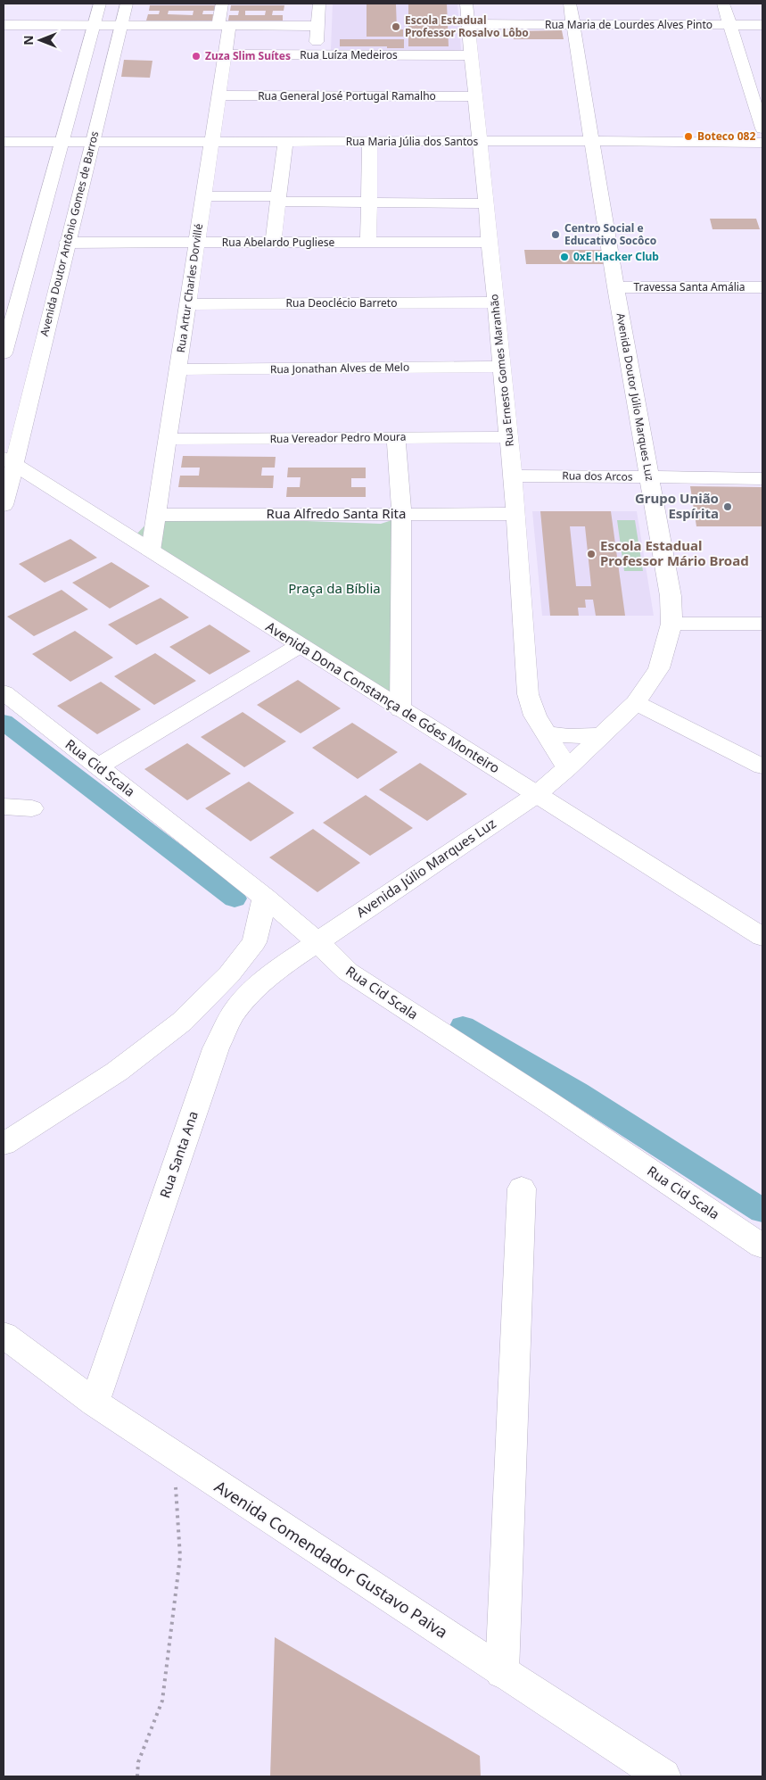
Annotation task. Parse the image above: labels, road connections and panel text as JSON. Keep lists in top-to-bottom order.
{
  "streets": {
    "street": [
      "Rua Maria de Lourdes Alves Pinto",
      "Rua Luíza Medeiros",
      "Rua General José Portugal Ramalho",
      "Rua Maria Júlia dos Santos",
      "Avenida Doutor Antônio Gomes de Barros",
      "Rua Abelardo Pugliese",
      "Travessa Santa Amália",
      "Rua Artur Charles Dorvillé",
      "Rua Deoclécio Barreto",
      "Rua Jonathan Alves de Melo",
      "Rua Ernesto Gomes Maranhão",
      "Avenida Doutor Júlio Marques Luz",
      "Rua Vereador Pedro Moura",
      "Rua dos Arcos",
      "Rua Alfredo Santa Rita",
      "Avenida Dona Constança de Góes Monteiro",
      "Rua Cid Scala",
      "Avenida Júlio Marques Luz",
      "Rua Santa Ana",
      "Avenida Comendador Gustavo Paiva"
    ]
  },
  "crossings": [
    ["Rua Maria de Lourdes Alves Pinto", "Rua Ernesto Gomes Maranhão"],
    ["Rua Maria de Lourdes Alves Pinto", "Avenida Doutor Júlio Marques Luz"],
    ["Rua Luíza Medeiros", "Rua Artur Charles Dorvillé"],
    ["Rua Luíza Medeiros", "Rua Ernesto Gomes Maranhão"],
    ["Rua General José Portugal Ramalho", "Rua Artur Charles Dorvillé"],
    ["Rua General José Portugal Ramalho", "Rua Ernesto Gomes Maranhão"],
    ["Rua Maria Júlia dos Santos", "Avenida Doutor Antônio Gomes de Barros"],
    ["Rua Maria Júlia dos Santos", "Rua Artur Charles Dorvillé"],
    ["Rua Maria Júlia dos Santos", "Rua Ernesto Gomes Maranhão"],
    ["Rua Maria Júlia dos Santos", "Avenida Doutor Júlio Marques Luz"],
    ["Avenida Doutor Antônio Gomes de Barros", "Rua Abelardo Pugliese"],
    ["Avenida Doutor Antônio Gomes de Barros", "Avenida Dona Constança de Góes Monteiro"],
    ["Rua Abelardo Pugliese", "Rua Artur Charles Dorvillé"],
    ["Rua Abelardo Pugliese", "Rua Ernesto Gomes Maranhão"],
    ["Travessa Santa Amália", "Avenida Doutor Júlio Marques Luz"],
    ["Rua Artur Charles Dorvillé", "Rua Deoclécio Barreto"],
    ["Rua Artur Charles Dorvillé", "Rua Jonathan Alves de Melo"],
    ["Rua Artur Charles Dorvillé", "Rua Vereador Pedro Moura"],
    ["Rua Artur Charles Dorvillé", "Rua Alfredo Santa Rita"],
    ["Rua Artur Charles Dorvillé", "Avenida Dona Constança de Góes Monteiro"],
    ["Rua Deoclécio Barreto", "Rua Ernesto Gomes Maranhão"],
    ["Rua Jonathan Alves de Melo", "Rua Ernesto Gomes Maranhão"],
    ["Rua Ernesto Gomes Maranhão", "Avenida Doutor Júlio Marques Luz"],
    ["Rua Ernesto Gomes Maranhão", "Rua Vereador Pedro Moura"],
    ["Rua Ernesto Gomes Maranhão", "Rua dos Arcos"],
    ["Rua Ernesto Gomes Maranhão", "Rua Alfredo Santa Rita"],
    ["Avenida Doutor Júlio Marques Luz", "Rua dos Arcos"],
    ["Avenida Doutor Júlio Marques Luz", "Avenida Dona Constança de Góes Monteiro"],
    ["Avenida Doutor Júlio Marques Luz", "Avenida Júlio Marques Luz"],
    ["Avenida Dona Constança de Góes Monteiro", "Avenida Júlio Marques Luz"],
    ["Rua Cid Scala", "Avenida Júlio Marques Luz"],
    ["Rua Cid Scala", "Rua Santa Ana"],
    ["Avenida Júlio Marques Luz", "Rua Santa Ana"],
    ["Rua Santa Ana", "Avenida Comendador Gustavo Paiva"]
  ],
  "parks": ["Praça da Bíblia"],
  "places": [
    "Escola Estadual Professor Rosalvo Lôbo",
    "Zuza Slim Suítes",
    "Boteco 082",
    "Centro Social e Educativo Socôco",
    "0xE Hacker Club",
    "Grupo União Espírita",
    "Escola Estadual Professor Mário Broad"
  ],
  "north": "left"
}
